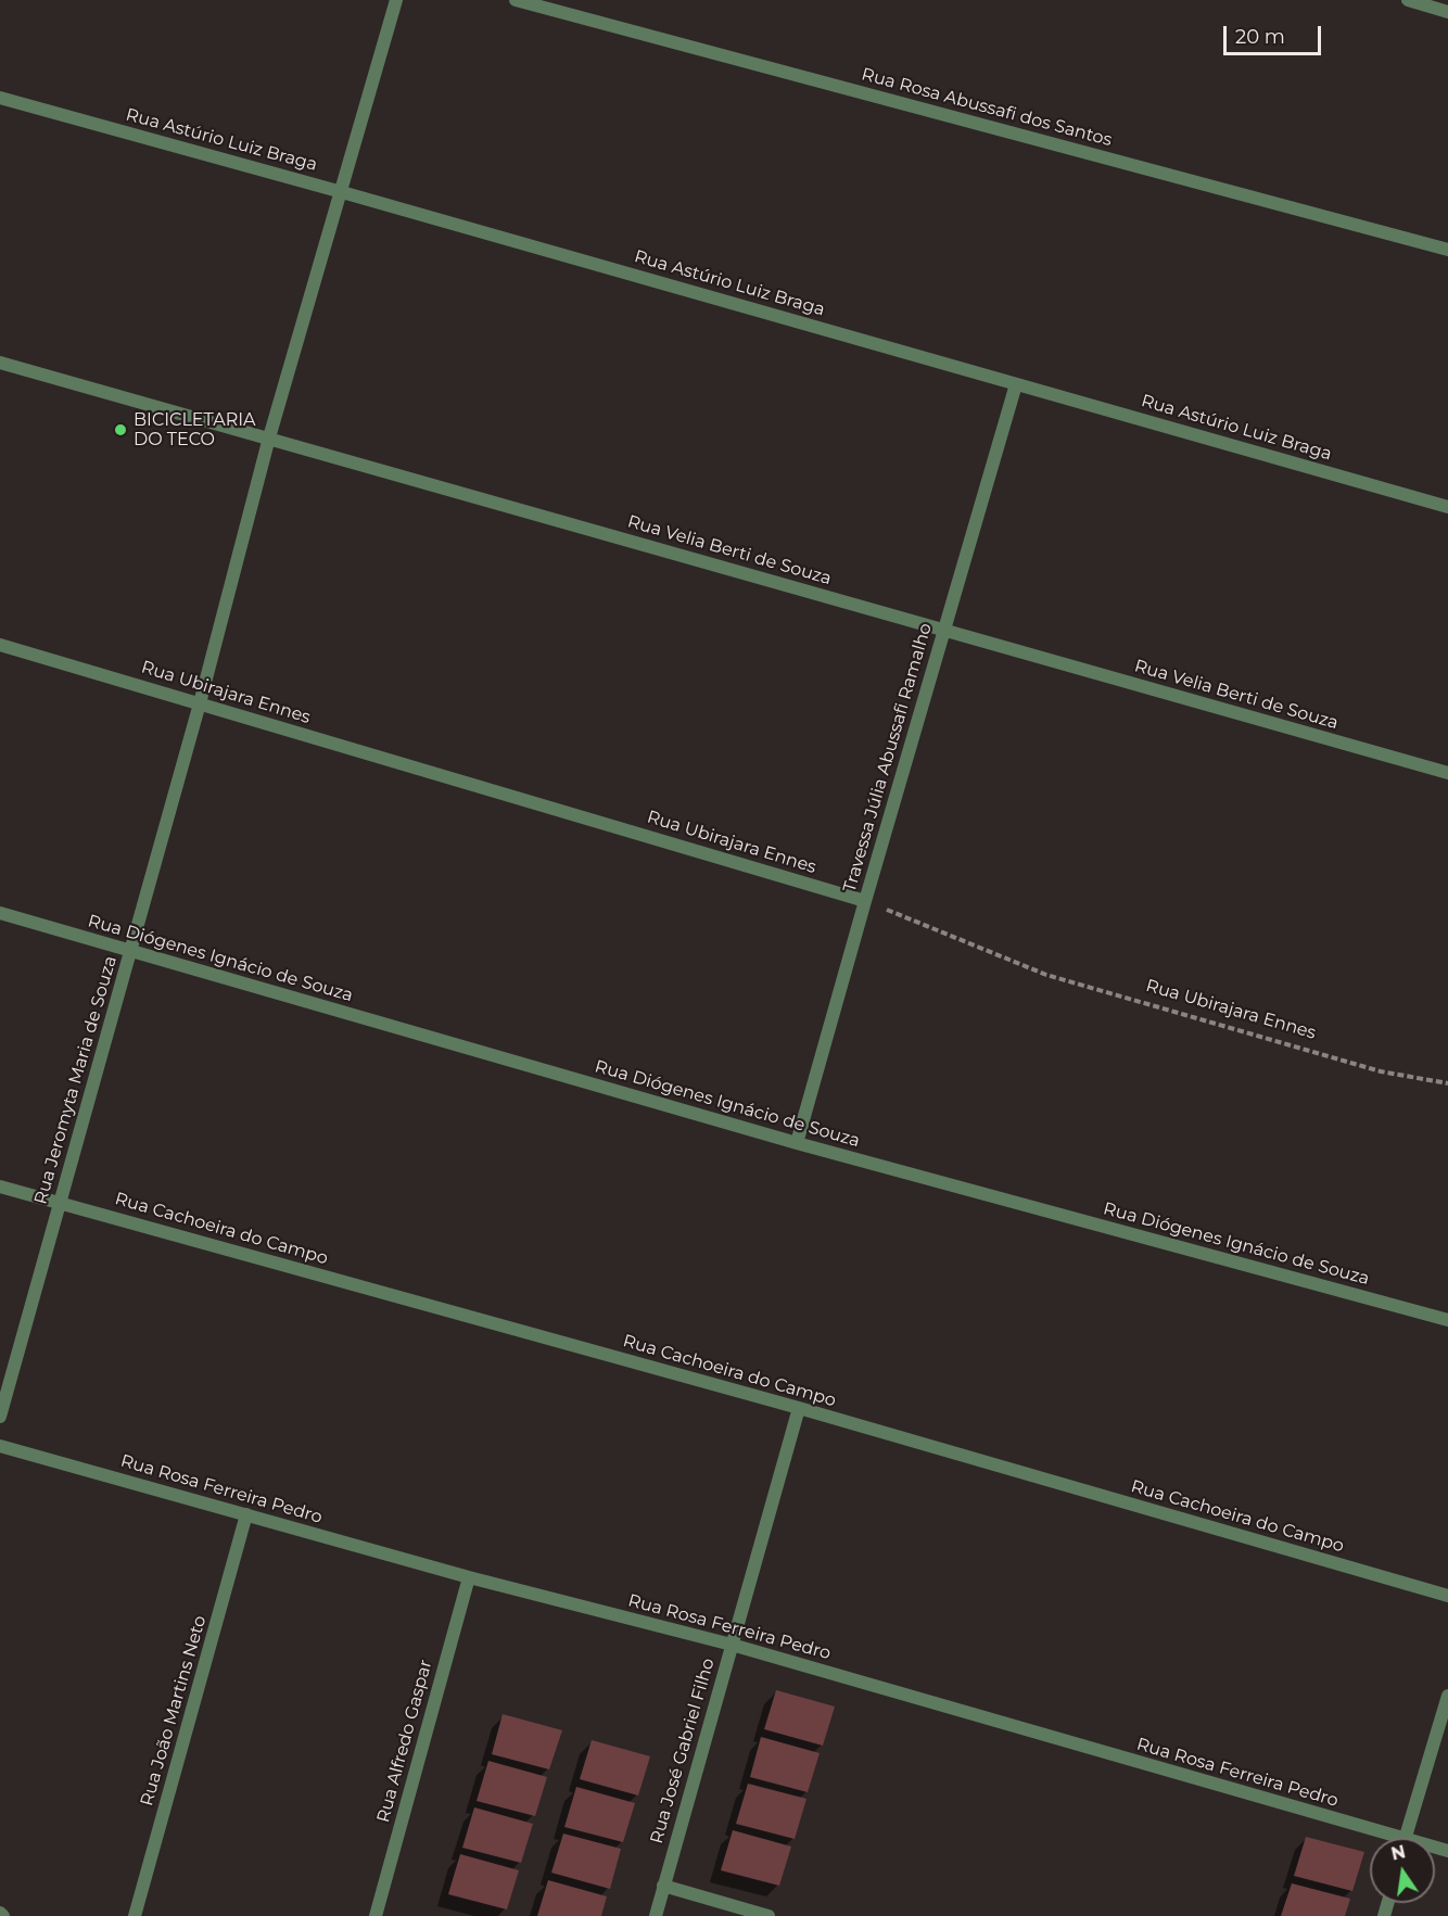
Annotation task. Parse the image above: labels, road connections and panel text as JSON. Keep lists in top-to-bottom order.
{
  "streets": {
    "street": [
      "Rua Rosa Abussafi dos Santos",
      "Rua Astúrio Luiz Braga",
      "Rua Velia Berti de Souza",
      "Rua Ubirajara Ennes",
      "Travessa Júlia Abussafi Ramalho",
      "Rua Diógenes Ignácio de Souza",
      "Rua Jeromyta Maria de Souza",
      "Rua Cachoeira do Campo",
      "Rua Rosa Ferreira Pedro",
      "Rua João Martins Neto",
      "Rua Alfredo Gaspar",
      "Rua José Gabriel Filho"
    ]
  },
  "crossings": [
    ["Rua Astúrio Luiz Braga", "Travessa Júlia Abussafi Ramalho"],
    ["Rua Astúrio Luiz Braga", "Rua Jeromyta Maria de Souza"],
    ["Rua Velia Berti de Souza", "Travessa Júlia Abussafi Ramalho"],
    ["Rua Velia Berti de Souza", "Rua Jeromyta Maria de Souza"],
    ["Rua Ubirajara Ennes", "Travessa Júlia Abussafi Ramalho"],
    ["Rua Ubirajara Ennes", "Rua Jeromyta Maria de Souza"],
    ["Travessa Júlia Abussafi Ramalho", "Rua Diógenes Ignácio de Souza"],
    ["Rua Diógenes Ignácio de Souza", "Rua Jeromyta Maria de Souza"],
    ["Rua Jeromyta Maria de Souza", "Rua Cachoeira do Campo"],
    ["Rua Cachoeira do Campo", "Rua José Gabriel Filho"],
    ["Rua Rosa Ferreira Pedro", "Rua João Martins Neto"],
    ["Rua Rosa Ferreira Pedro", "Rua Alfredo Gaspar"],
    ["Rua Rosa Ferreira Pedro", "Rua José Gabriel Filho"]
  ],
  "places": ["BICICLETARIA DO TECO"],
  "scale_bar": "20 m",
  "north": "top"
}
